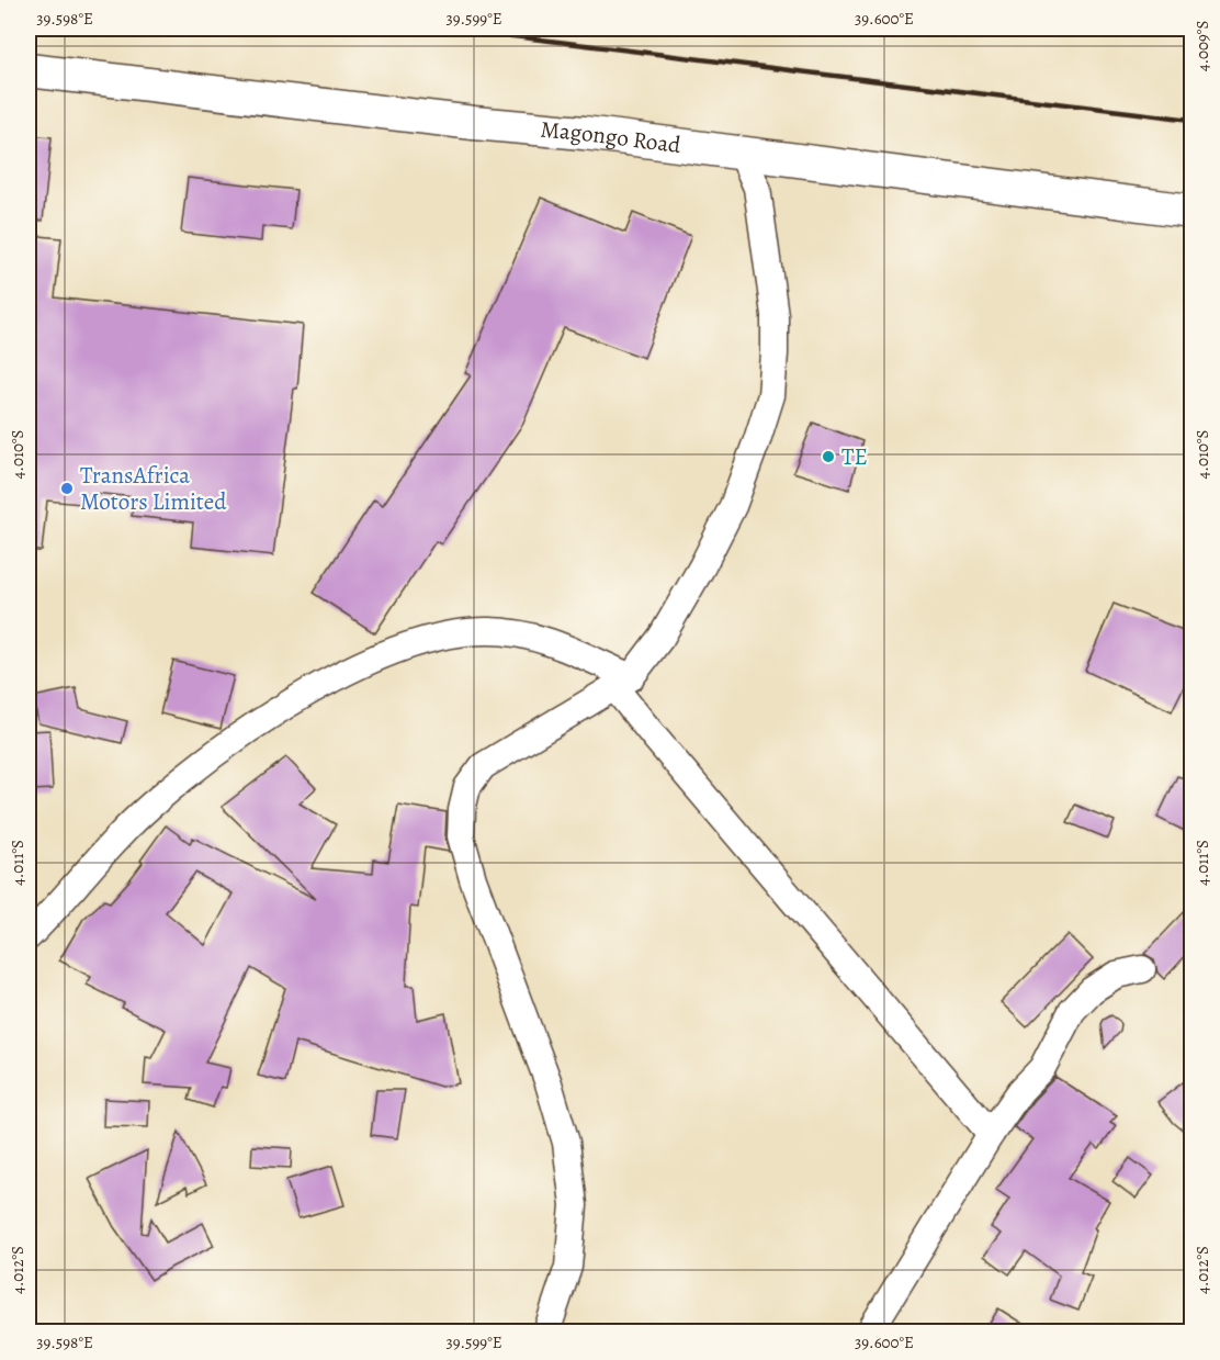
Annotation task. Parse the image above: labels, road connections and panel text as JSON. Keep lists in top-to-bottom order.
{
  "streets": {
    "street": ["Magongo Road"]
  },
  "places": ["TE", "TransAfrica Motors Limited"],
  "coordinates": [
    "39.598°E",
    "39.599°E",
    "39.600°E",
    "4.009°S",
    "4.010°S",
    "4.011°S",
    "4.012°S"
  ]
}
